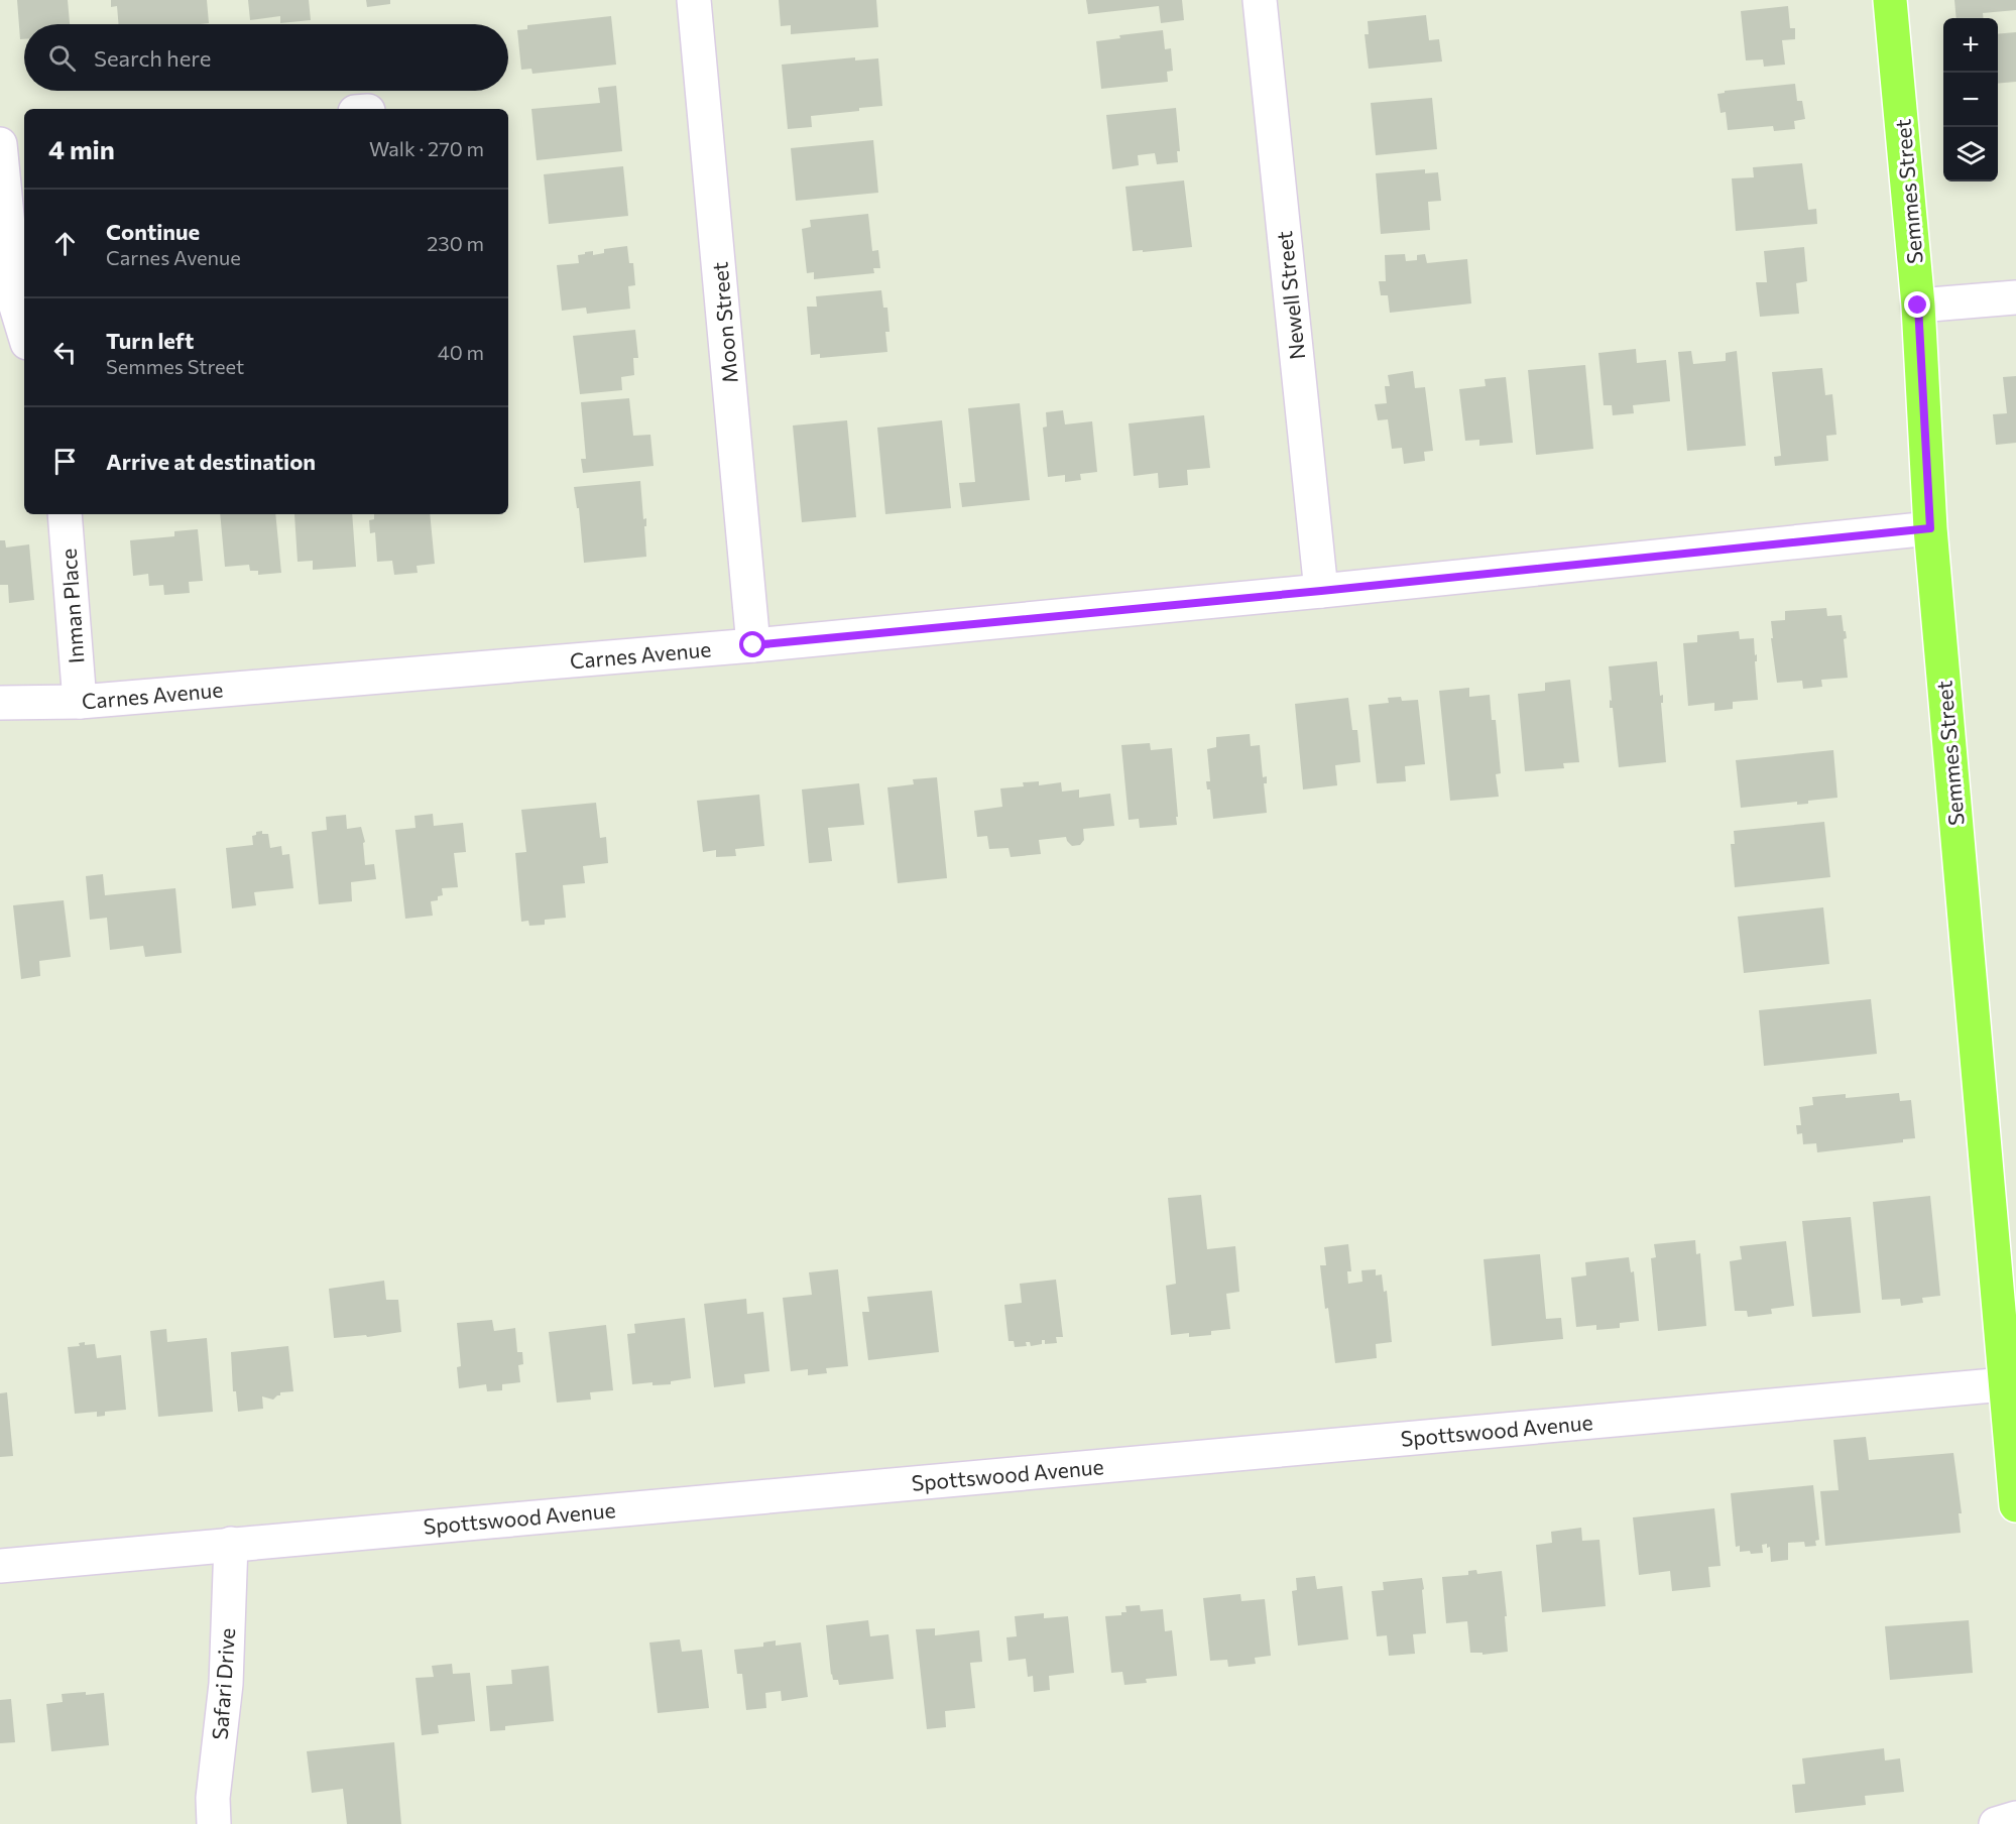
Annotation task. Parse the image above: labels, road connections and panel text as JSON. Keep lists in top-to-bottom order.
{
  "streets": {
    "main road": ["Semmes Street"],
    "street": [
      "Newell Street",
      "Moon Street",
      "Inman Place",
      "Carnes Avenue",
      "Spottswood Avenue",
      "Safari Drive"
    ]
  },
  "crossings": [
    ["Semmes Street", "Carnes Avenue"],
    ["Semmes Street", "Spottswood Avenue"],
    ["Newell Street", "Carnes Avenue"],
    ["Moon Street", "Carnes Avenue"],
    ["Inman Place", "Carnes Avenue"],
    ["Spottswood Avenue", "Safari Drive"]
  ],
  "page": {
    "map_buttons": ["+", "−"],
    "search": "Search here",
    "heading": ["4 min", "Walk · 270 m"],
    "list": [
      ["Continue", "Carnes Avenue", "230 m"],
      ["Turn left", "Semmes Street", "40 m"],
      "Arrive at destination"
    ]
  }
}
